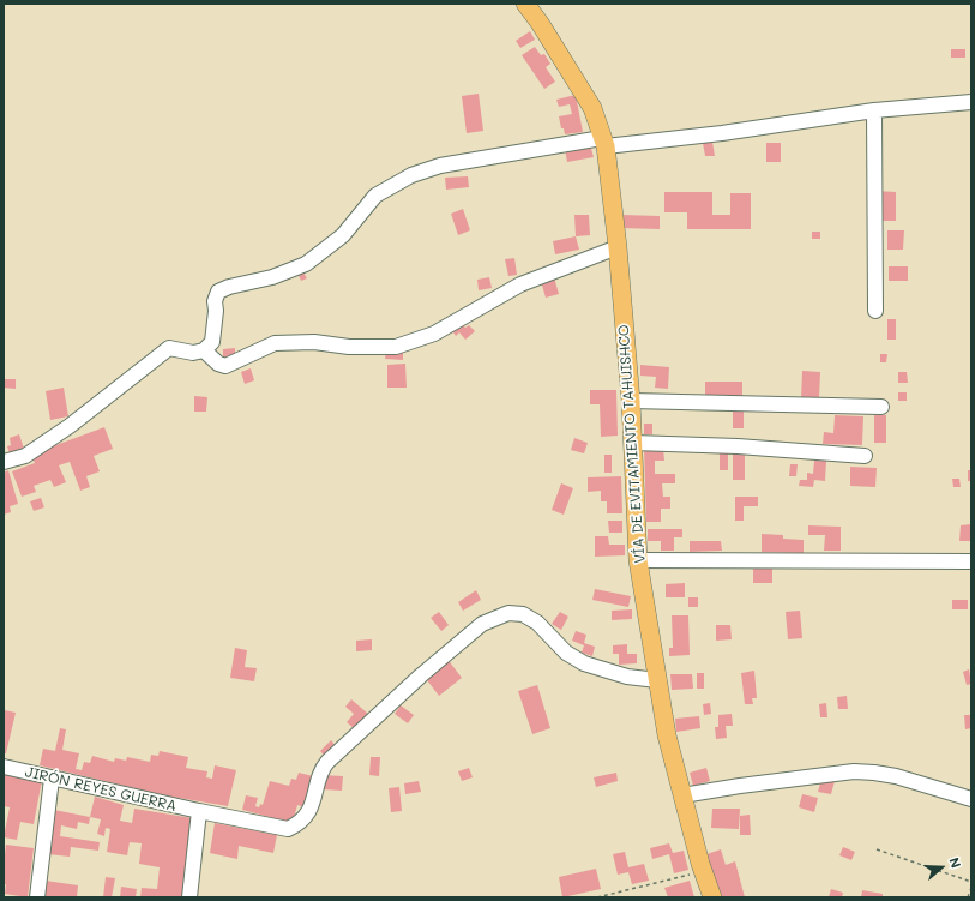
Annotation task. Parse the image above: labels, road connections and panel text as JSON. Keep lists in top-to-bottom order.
{
  "streets": {
    "main road": ["VÍA DE EVITAMIENTO TAHUISHCO"],
    "street": ["JIRÓN REYES GUERRA"]
  },
  "crossings": [
    ["VÍA DE EVITAMIENTO TAHUISHCO", "JIRÓN REYES GUERRA"]
  ],
  "north": "right"
}
